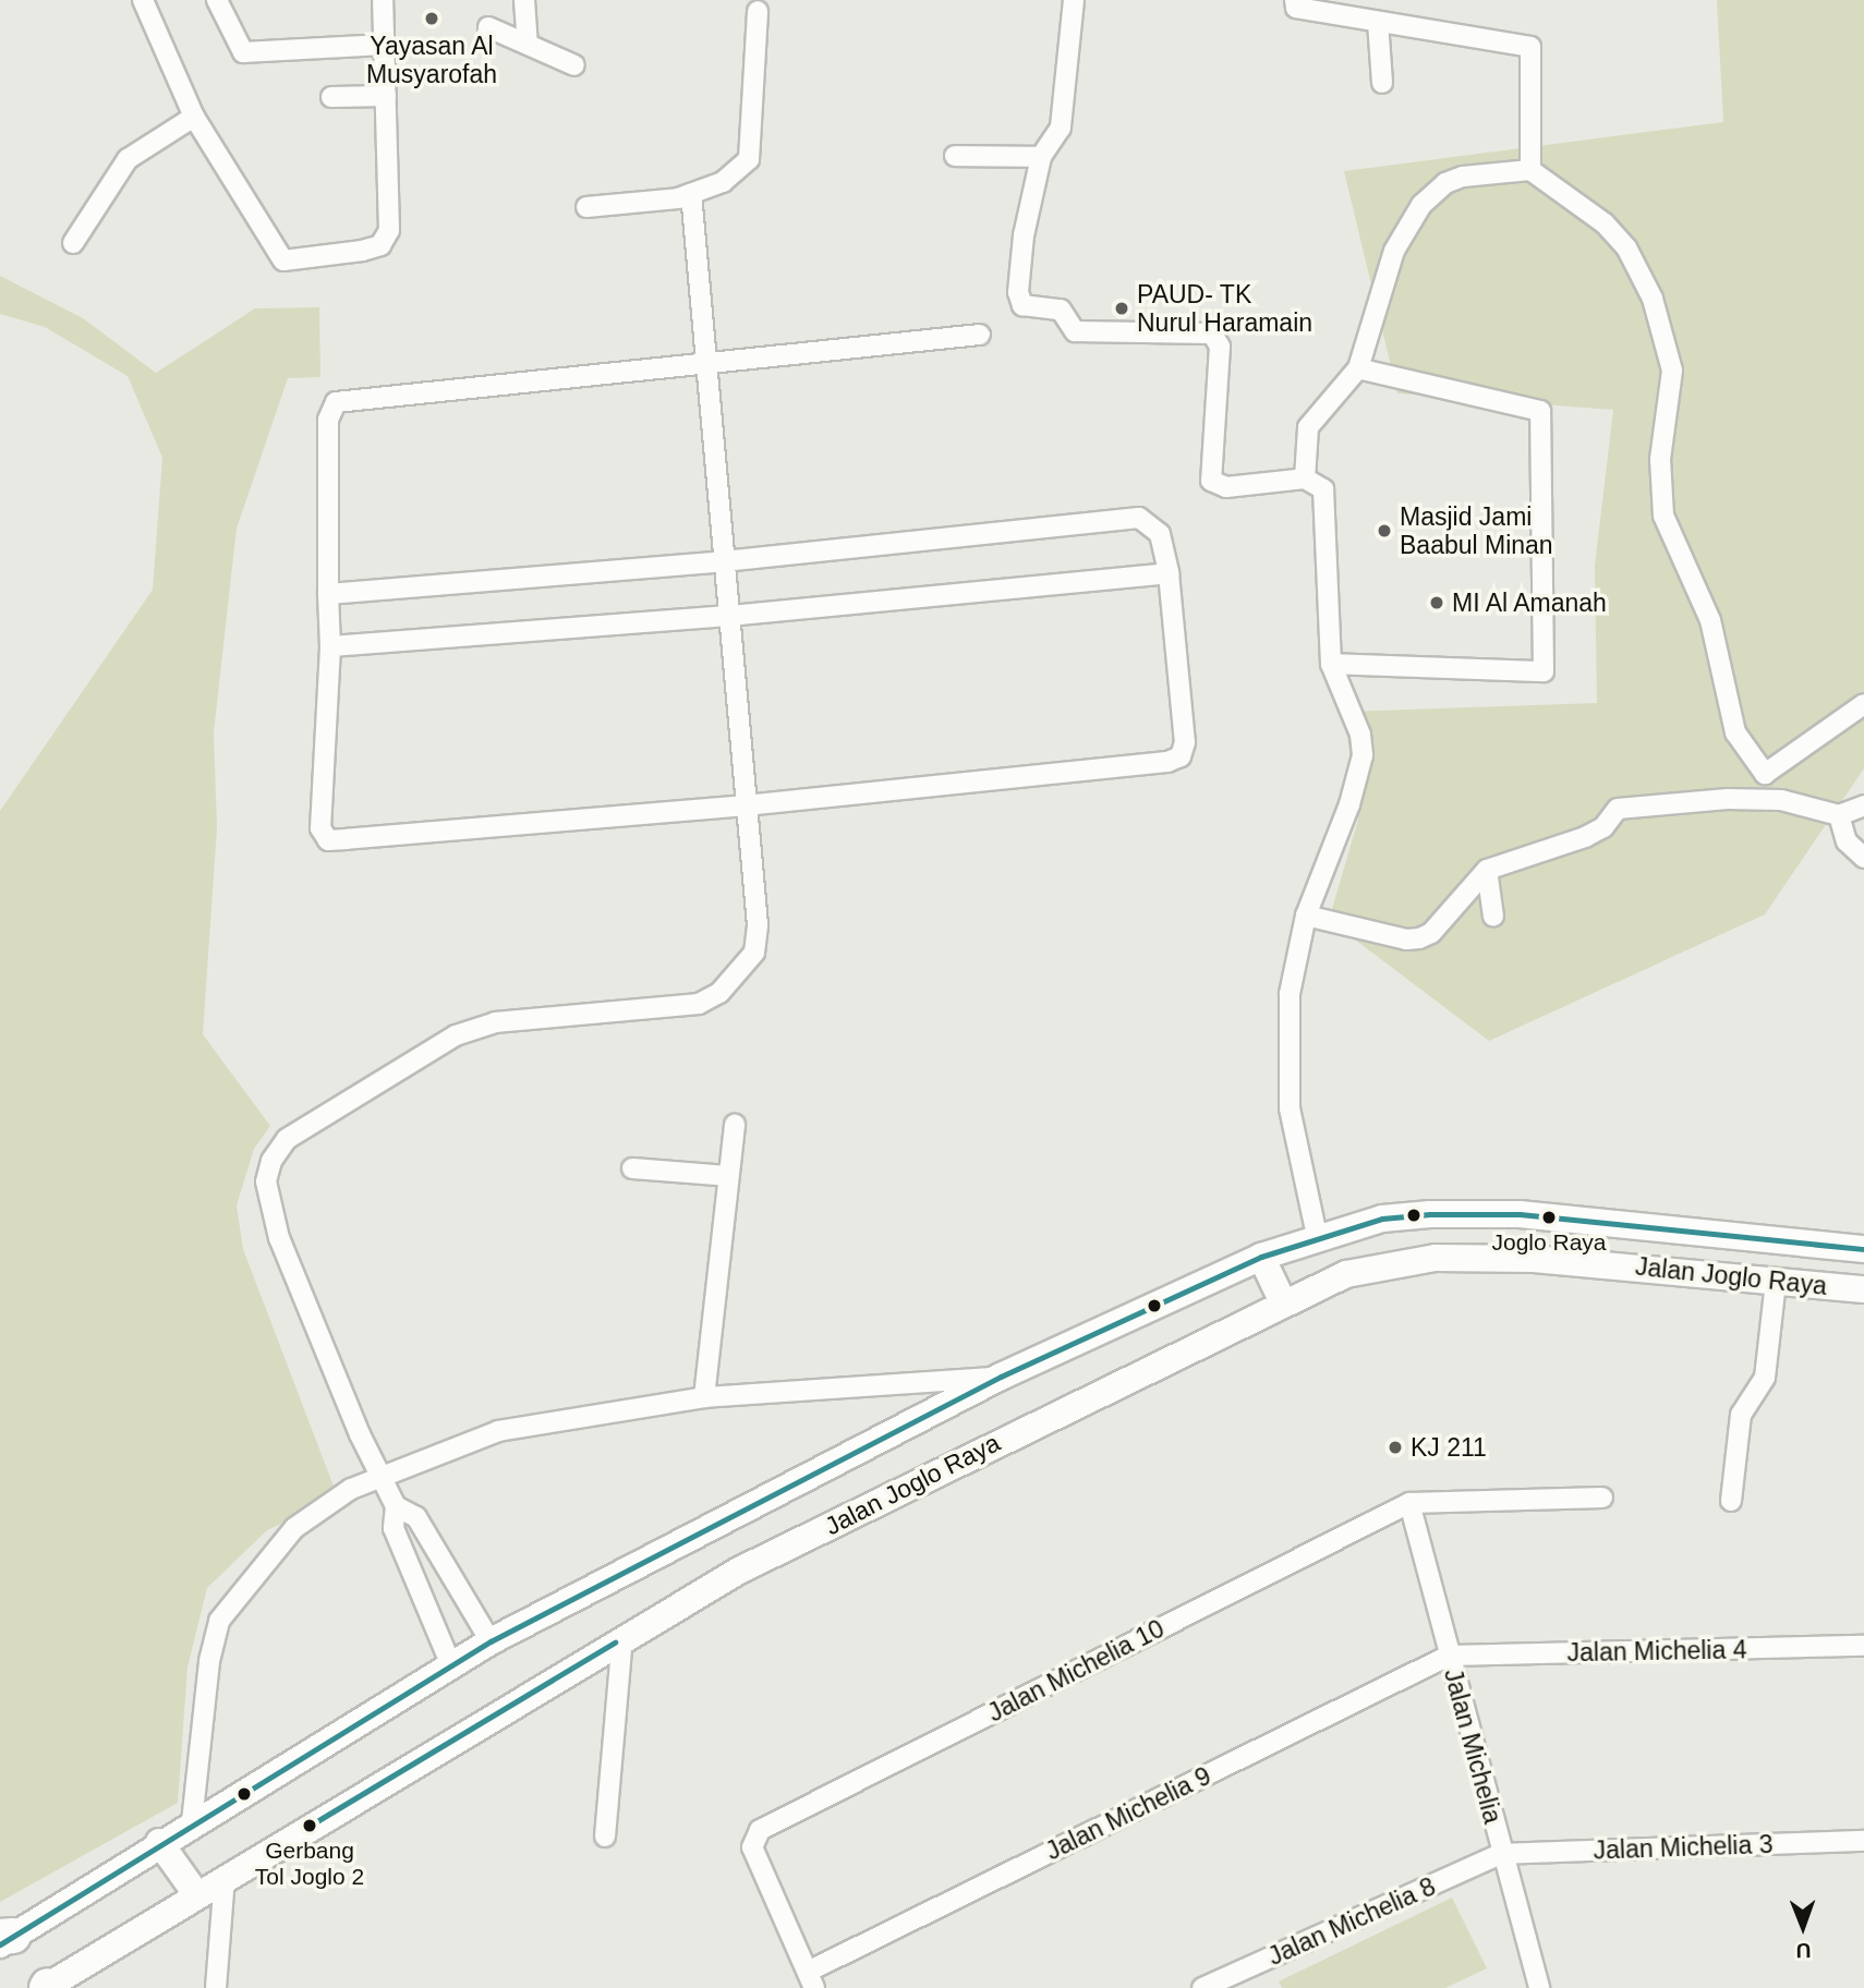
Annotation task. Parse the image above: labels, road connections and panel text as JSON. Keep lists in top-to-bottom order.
{
  "streets": {
    "main road": ["Jalan Joglo Raya"],
    "street": [
      "Jalan Michelia 4",
      "Jalan Michelia 10",
      "Jalan Michelia",
      "Jalan Michelia 9",
      "Jalan Michelia 3",
      "Jalan Michelia 8"
    ]
  },
  "crossings": [
    ["Jalan Michelia 4", "Jalan Michelia"],
    ["Jalan Michelia 4", "Jalan Michelia 9"],
    ["Jalan Michelia 10", "Jalan Michelia"],
    ["Jalan Michelia 10", "Jalan Michelia 9"],
    ["Jalan Michelia", "Jalan Michelia 9"],
    ["Jalan Michelia", "Jalan Michelia 3"],
    ["Jalan Michelia", "Jalan Michelia 8"],
    ["Jalan Michelia 3", "Jalan Michelia 8"]
  ],
  "places": [
    "Yayasan Al Musyarofah",
    "PAUD- TK Nurul Haramain",
    "Masjid Jami Baabul Minan",
    "MI Al Amanah",
    "Joglo Raya",
    "KJ 211",
    "Gerbang Tol Joglo 2"
  ],
  "north": "bottom"
}
